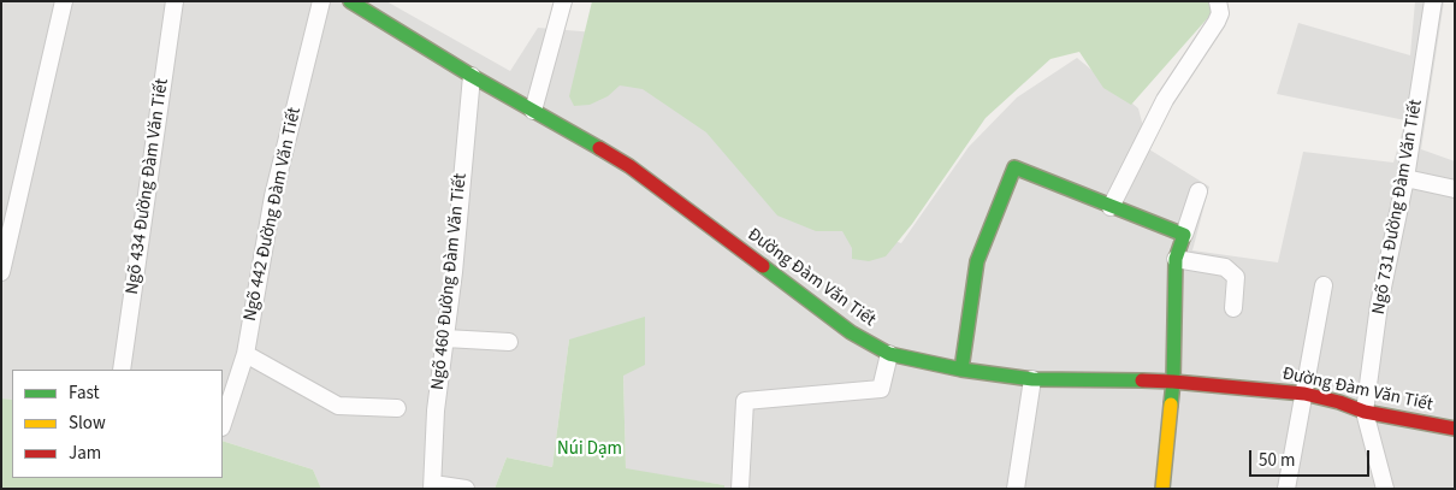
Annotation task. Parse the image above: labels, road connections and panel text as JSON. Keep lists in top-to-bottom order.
{
  "streets": {
    "main road": ["Đường Đàm Văn Tiết"],
    "street": [
      "Ngõ 434 Đường Đàm Văn Tiết",
      "Ngõ 731 Đường Đàm Văn Tiết",
      "Ngõ 442 Đường Đàm Văn Tiết",
      "Ngõ 460 Đường Đàm Văn Tiết"
    ]
  },
  "crossings": [
    ["Ngõ 731 Đường Đàm Văn Tiết", "Đường Đàm Văn Tiết"],
    ["Đường Đàm Văn Tiết", "Ngõ 460 Đường Đàm Văn Tiết"]
  ],
  "parks": ["Núi Dạm"],
  "legend": ["Fast", "Slow", "Jam"],
  "scale_bar": "50 m"
}
